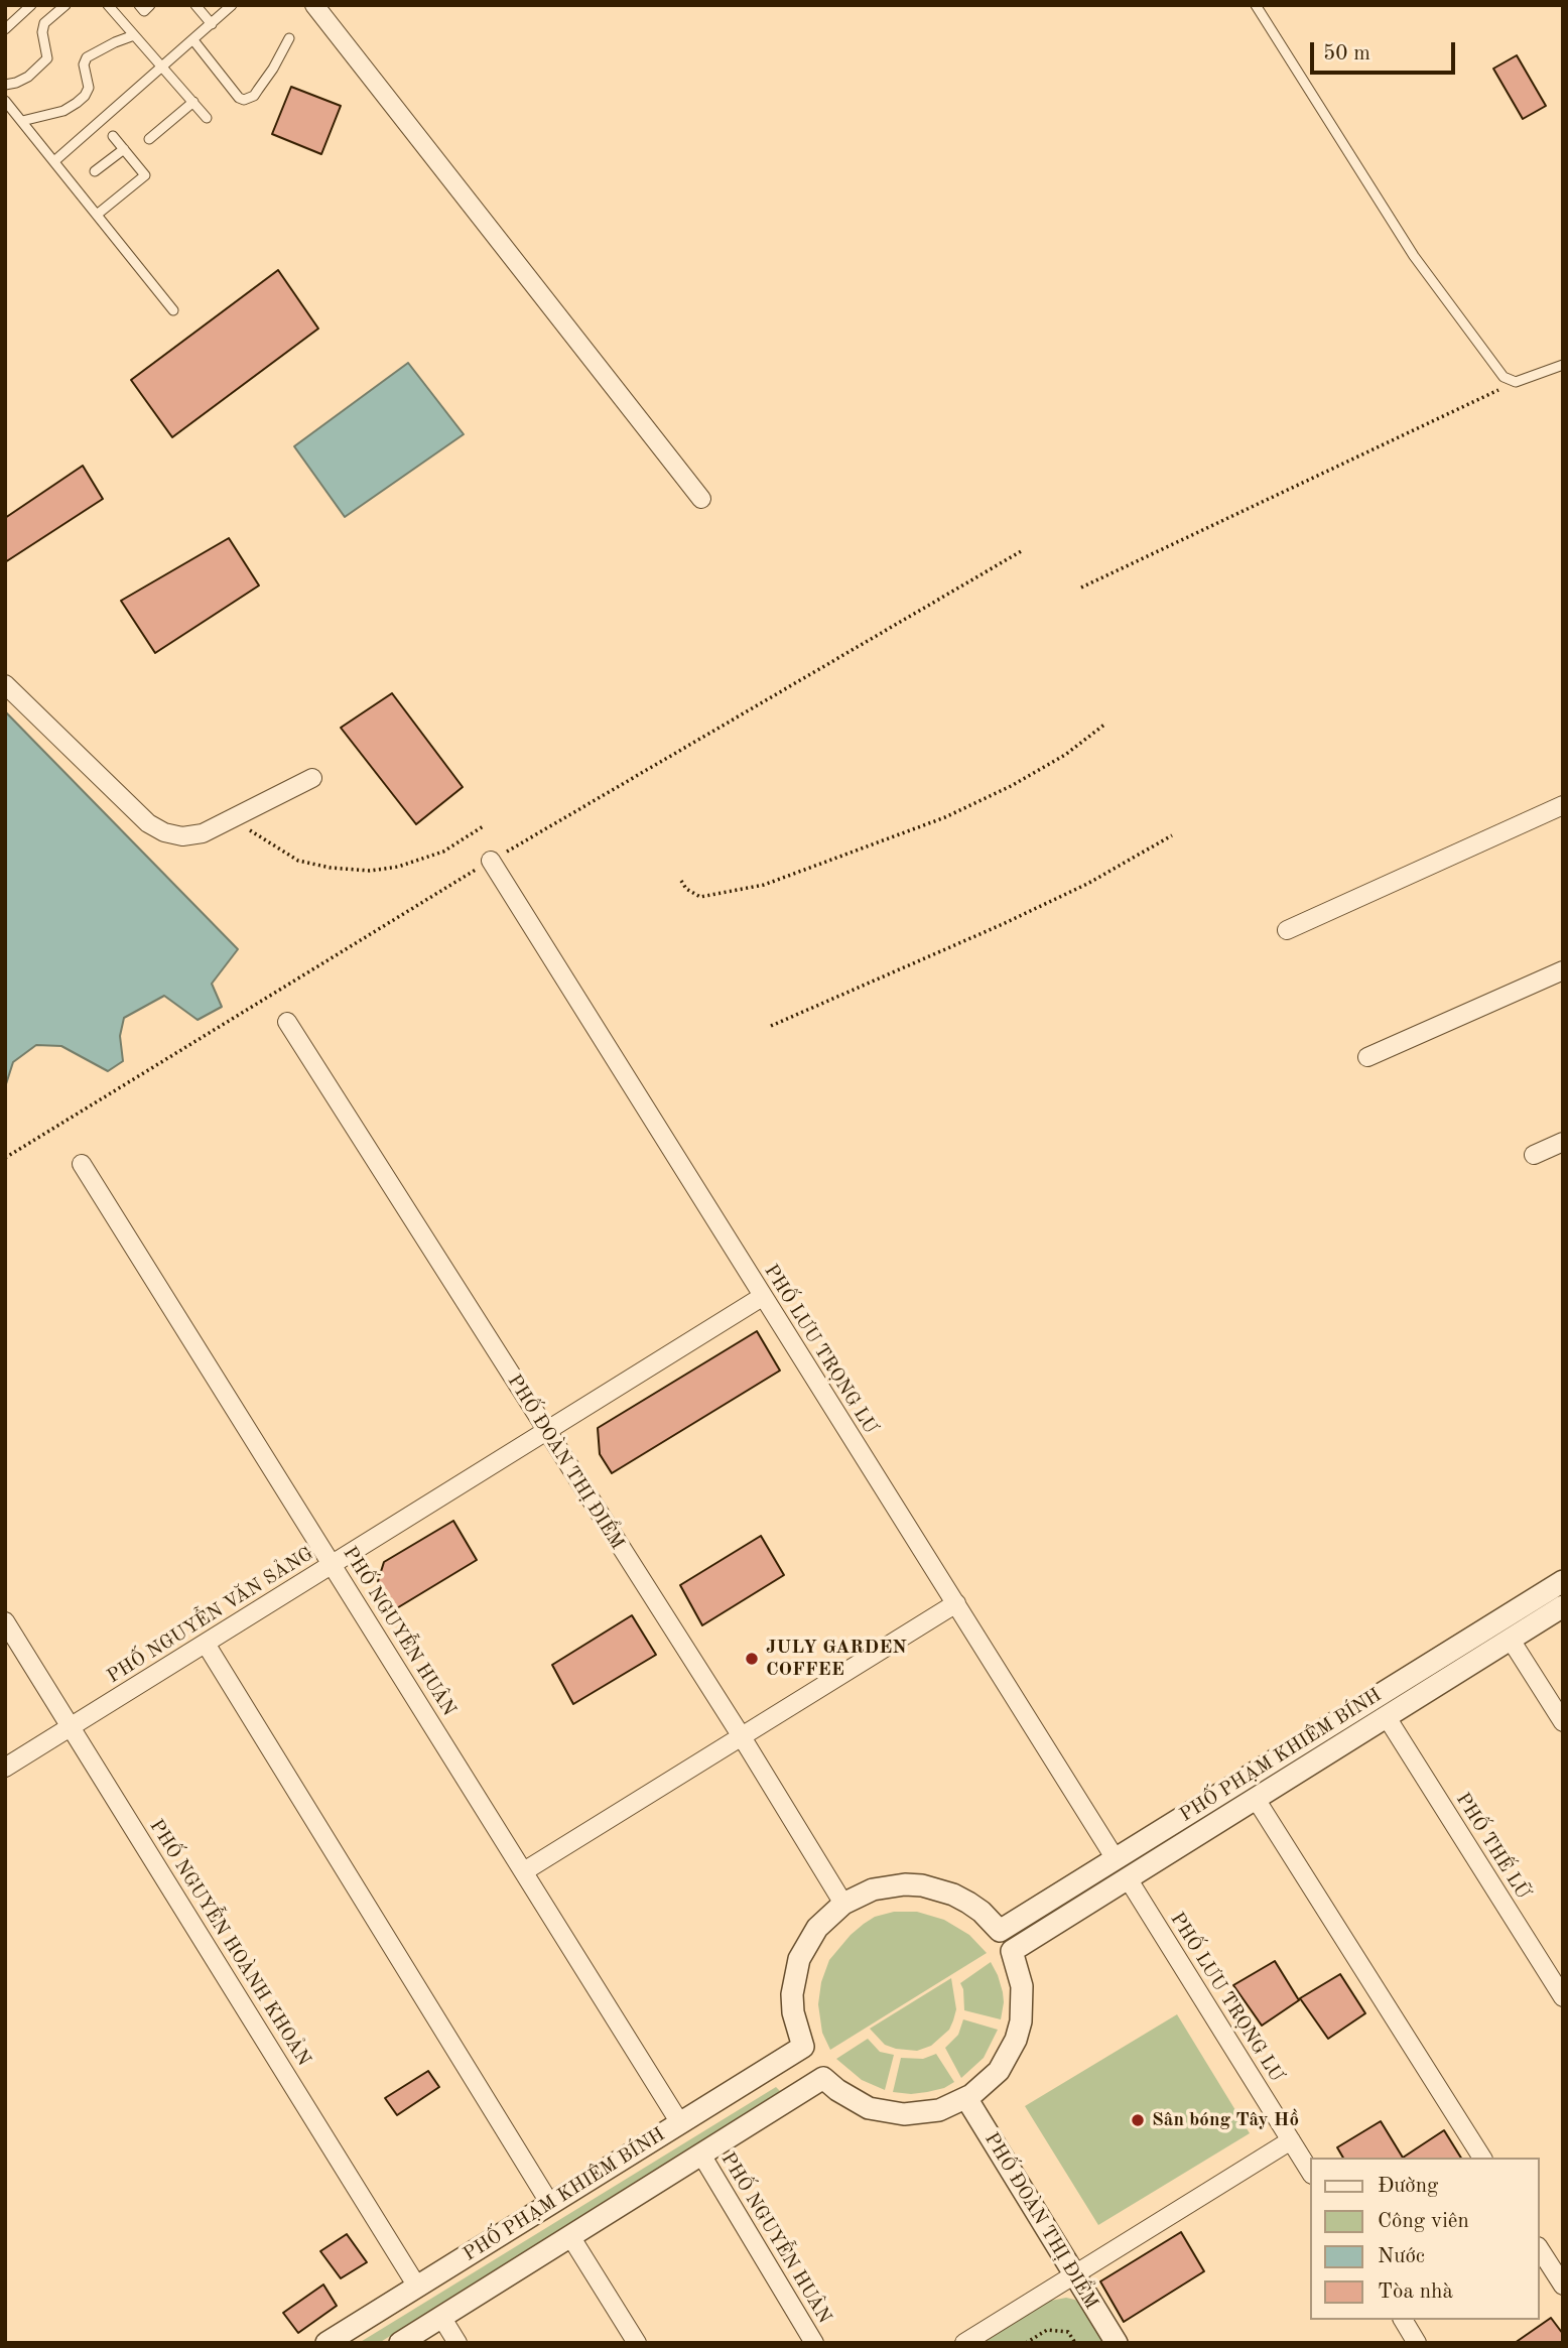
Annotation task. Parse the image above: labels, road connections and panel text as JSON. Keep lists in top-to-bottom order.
{
  "streets": {
    "street": [
      "PHỐ LƯU TRỌNG LƯ",
      "PHỐ ĐOÀN THỊ ĐIỂM",
      "PHỐ NGUYỄN VĂN SẢNG",
      "PHỐ NGUYỄN HUÂN",
      "PHỐ PHẠM KHIÊM BÍNH",
      "PHỐ THẾ LỮ",
      "PHỐ NGUYỄN HOÀNH KHOẢN"
    ]
  },
  "crossings": [
    ["PHỐ LƯU TRỌNG LƯ", "PHỐ NGUYỄN VĂN SẢNG"],
    ["PHỐ LƯU TRỌNG LƯ", "PHỐ PHẠM KHIÊM BÍNH"],
    ["PHỐ ĐOÀN THỊ ĐIỂM", "PHỐ NGUYỄN VĂN SẢNG"],
    ["PHỐ ĐOÀN THỊ ĐIỂM", "PHỐ PHẠM KHIÊM BÍNH"],
    ["PHỐ NGUYỄN VĂN SẢNG", "PHỐ NGUYỄN HUÂN"],
    ["PHỐ NGUYỄN VĂN SẢNG", "PHỐ NGUYỄN HOÀNH KHOẢN"],
    ["PHỐ NGUYỄN HUÂN", "PHỐ PHẠM KHIÊM BÍNH"],
    ["PHỐ PHẠM KHIÊM BÍNH", "PHỐ THẾ LỮ"],
    ["PHỐ PHẠM KHIÊM BÍNH", "PHỐ NGUYỄN HOÀNH KHOẢN"]
  ],
  "places": ["JULY GARDEN COFFEE", "Sân bóng Tây Hồ"],
  "legend": [
    "Đường",
    "Công viên",
    "Nước",
    "Tòa nhà"
  ],
  "scale_bar": "50 m"
}
